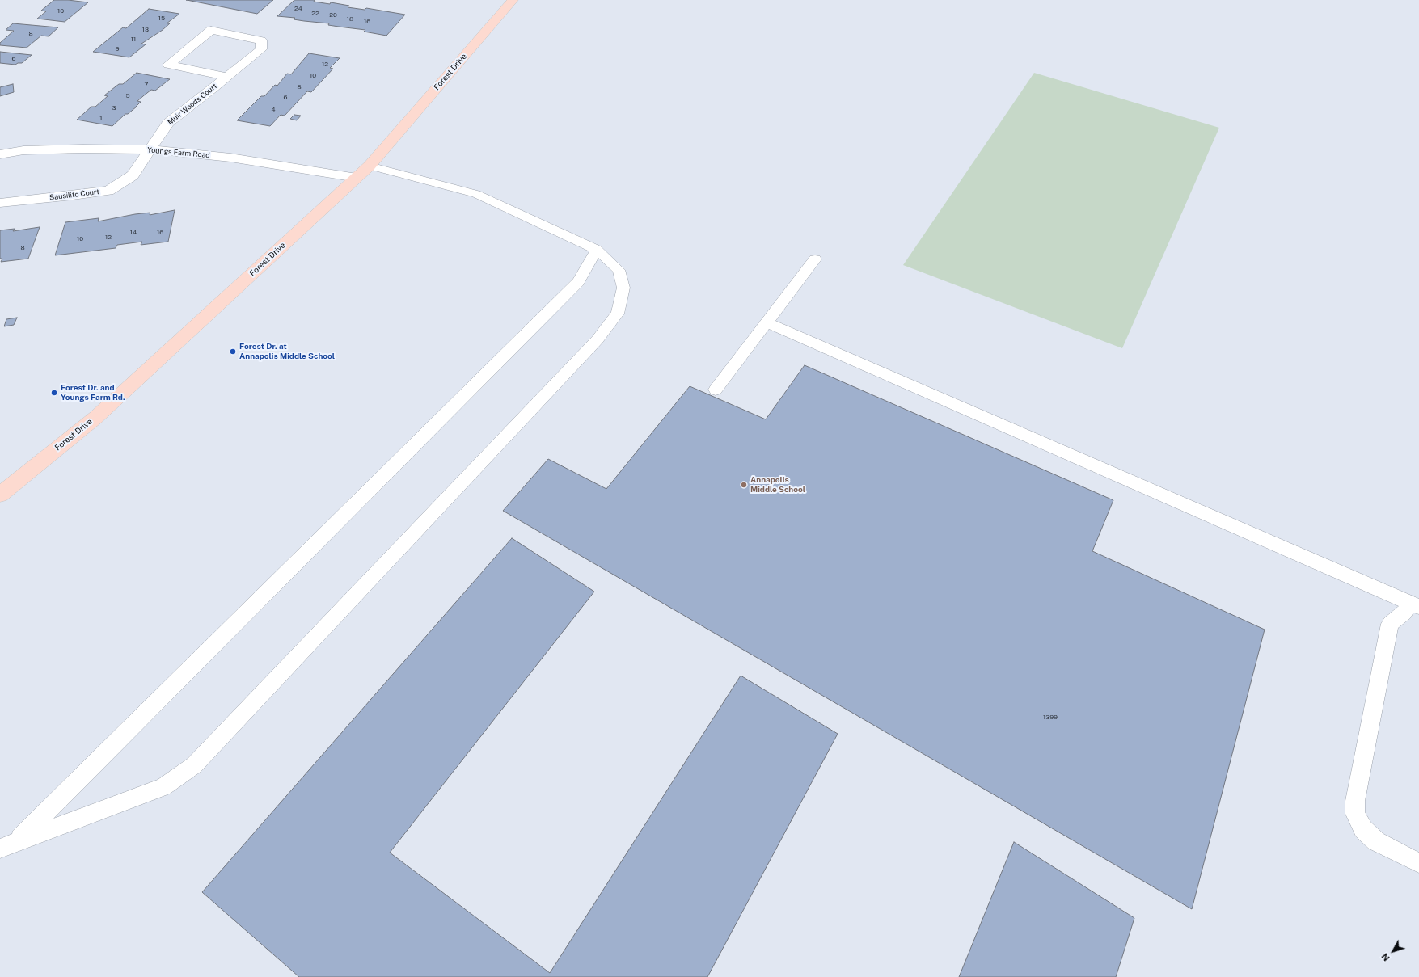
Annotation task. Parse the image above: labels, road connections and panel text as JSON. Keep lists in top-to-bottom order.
{
  "streets": {
    "main road": ["Forest Drive"],
    "street": ["Muir Woods Court", "Youngs Farm Road", "Sausilito Court"]
  },
  "crossings": [
    ["Forest Drive", "Youngs Farm Road"],
    ["Muir Woods Court", "Youngs Farm Road"],
    ["Muir Woods Court", "Sausilito Court"],
    ["Youngs Farm Road", "Sausilito Court"]
  ],
  "places": ["Forest Dr. at Annapolis Middle School", "Forest Dr. and Youngs Farm Rd.", "Annapolis Middle School"],
  "house_numbers": [
    "24",
    "10",
    "22",
    "20",
    "15",
    "18",
    "16",
    "13",
    "8",
    "11",
    "9",
    "6",
    "12",
    "10",
    "7",
    "8",
    "5",
    "6",
    "3",
    "4",
    "1",
    "14",
    "16",
    "12",
    "10",
    "8",
    "1399"
  ],
  "north": "bottom left"
}
